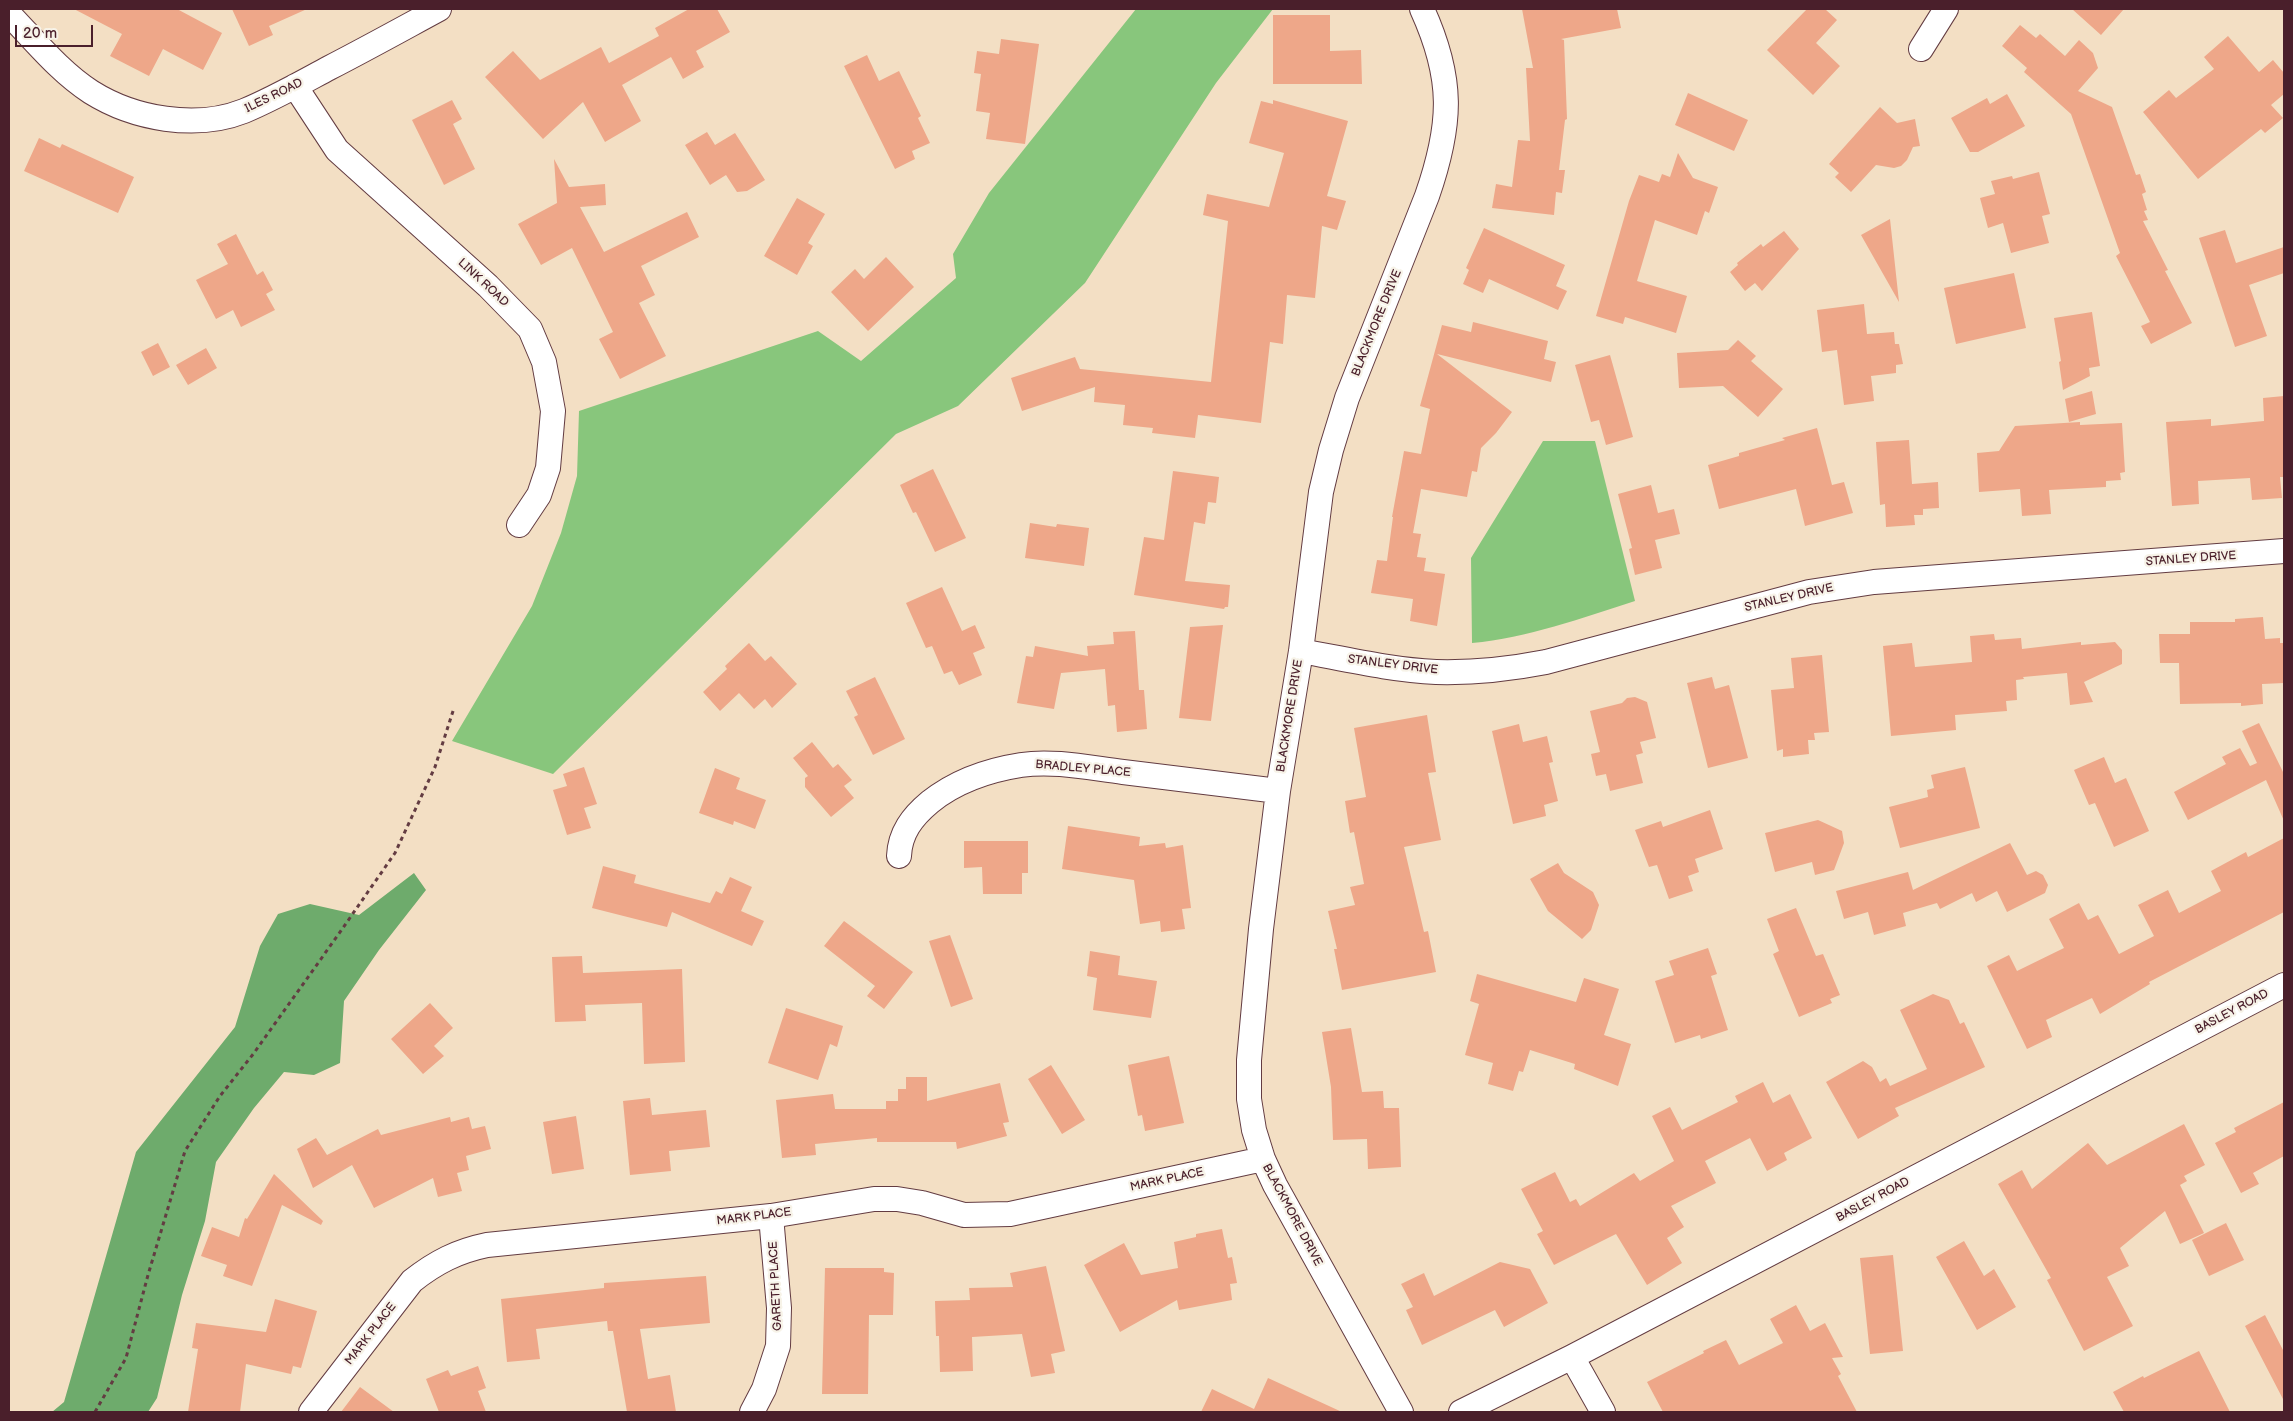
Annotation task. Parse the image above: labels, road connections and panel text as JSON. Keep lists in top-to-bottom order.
{
  "streets": {
    "street": [
      "ILES ROAD",
      "LINK ROAD",
      "BLACKMORE DRIVE",
      "STANLEY DRIVE",
      "BRADLEY PLACE",
      "BASLEY ROAD",
      "MARK PLACE",
      "GARETH PLACE"
    ]
  },
  "crossings": [
    ["ILES ROAD", "LINK ROAD"],
    ["BLACKMORE DRIVE", "STANLEY DRIVE"],
    ["BLACKMORE DRIVE", "BRADLEY PLACE"],
    ["BLACKMORE DRIVE", "MARK PLACE"],
    ["MARK PLACE", "GARETH PLACE"]
  ],
  "scale_bar": "20 m"
}
